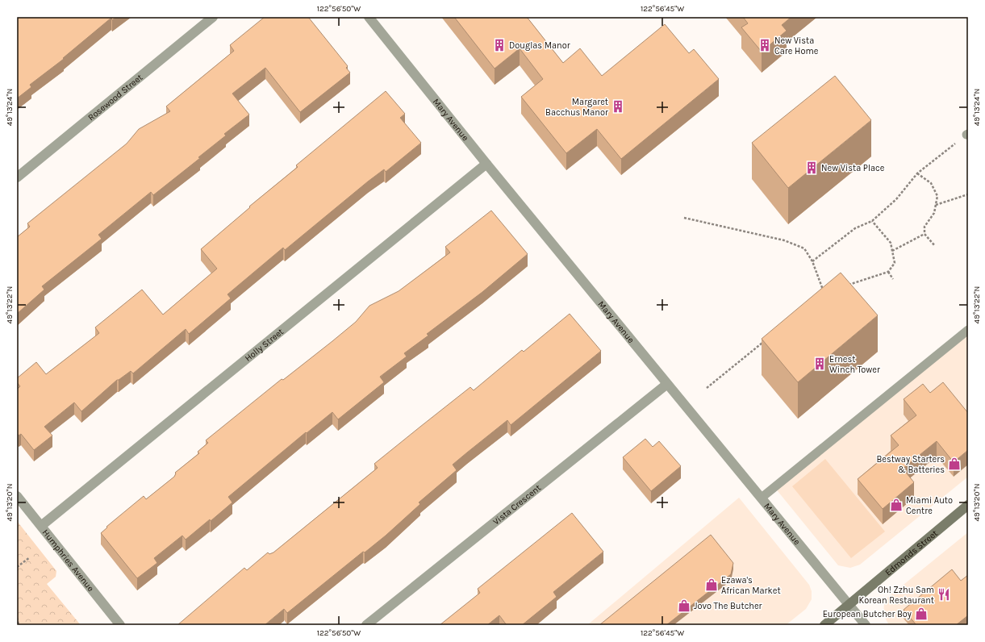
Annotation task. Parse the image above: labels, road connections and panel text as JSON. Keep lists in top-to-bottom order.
{
  "streets": {
    "street": [
      "Rosewood Street",
      "Mary Avenue",
      "Holly Street",
      "Vista Crescent",
      "Edmonds Street",
      "Humphries Avenue"
    ]
  },
  "crossings": [
    ["Mary Avenue", "Holly Street"],
    ["Mary Avenue", "Vista Crescent"],
    ["Mary Avenue", "Edmonds Street"],
    ["Holly Street", "Humphries Avenue"]
  ],
  "places": {
    "building": [
      "Douglas Manor",
      "New Vista Care Home",
      "Margaret Bacchus Manor",
      "New Vista Place",
      "Ernest Winch Tower"
    ],
    "shop": [
      "Bestway Starters & Batteries",
      "Miami Auto Centre",
      "Ezawa's African Market",
      "Jovo The Butcher",
      "European Butcher Boy"
    ],
    "restaurant": ["Oh! Zzhu Sam Korean Restaurant"]
  },
  "coordinates": [
    "122°56'50\"W",
    "122°56'45\"W",
    "49°13'24\"N",
    "49°13'22\"N",
    "49°13'20\"N"
  ]
}
